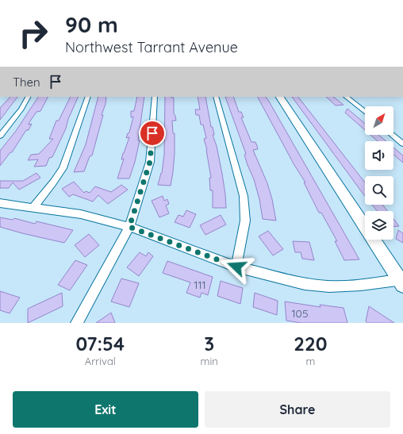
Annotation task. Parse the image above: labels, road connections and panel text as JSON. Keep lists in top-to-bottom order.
{
  "house_numbers": ["111", "105"],
  "north": "top right",
  "page": {
    "turn": ["90 m", "Northwest Tarrant Avenue"],
    "then": "Then",
    "eta": [
      "07:54",
      "Arrival",
      "3",
      "min",
      "220",
      "m"
    ],
    "buttons": ["Exit", "Share"]
  }
}
